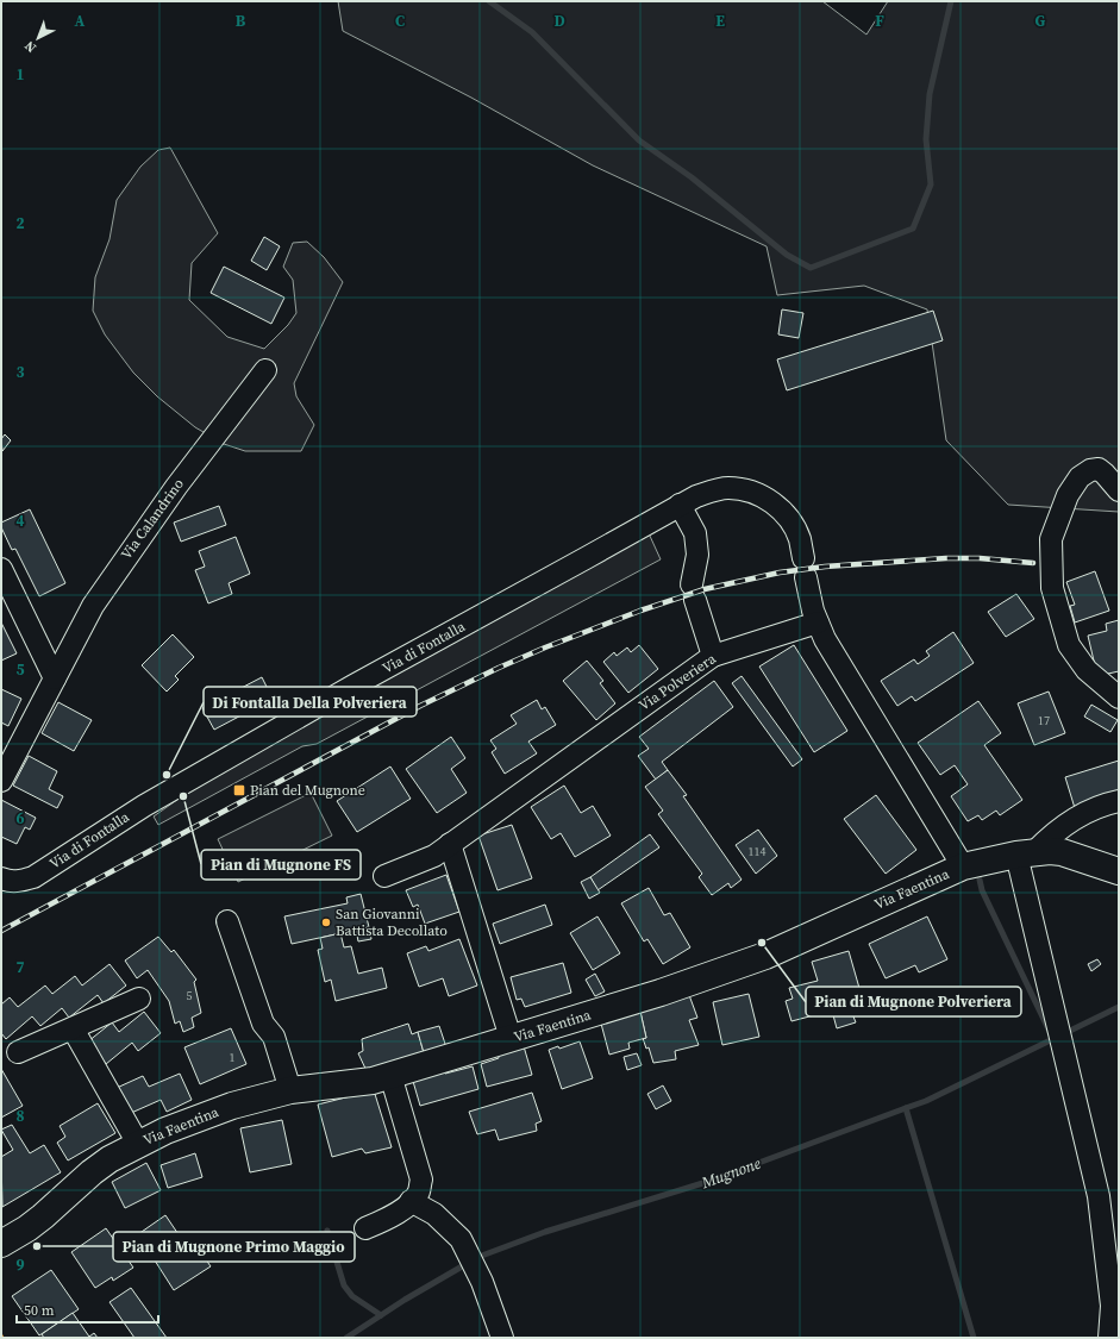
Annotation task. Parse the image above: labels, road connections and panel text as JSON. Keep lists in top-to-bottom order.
{
  "streets": {
    "main road": ["Via Faentina"],
    "street": ["Via Calandrino", "Via di Fontalla", "Via Polveriera"]
  },
  "crossings": [
    ["Via di Fontalla", "Via Polveriera"]
  ],
  "water": ["Mugnone"],
  "places": {
    "other": [
      "Di Fontalla Della Polveriera",
      "Pian di Mugnone FS",
      "San Giovanni Battista Decollato",
      "Pian di Mugnone Polveriera",
      "Pian di Mugnone Primo Maggio"
    ],
    "transit": ["Pian del Mugnone"]
  },
  "house_numbers": [
    "17",
    "114",
    "5",
    "1"
  ],
  "scale_bar": "50 m",
  "north": "bottom left",
  "grid": {
    "columns": [
      "A",
      "B",
      "C",
      "D",
      "E",
      "F",
      "G"
    ],
    "rows": [
      "1",
      "2",
      "3",
      "4",
      "5",
      "6",
      "7",
      "8",
      "9"
    ]
  }
}
